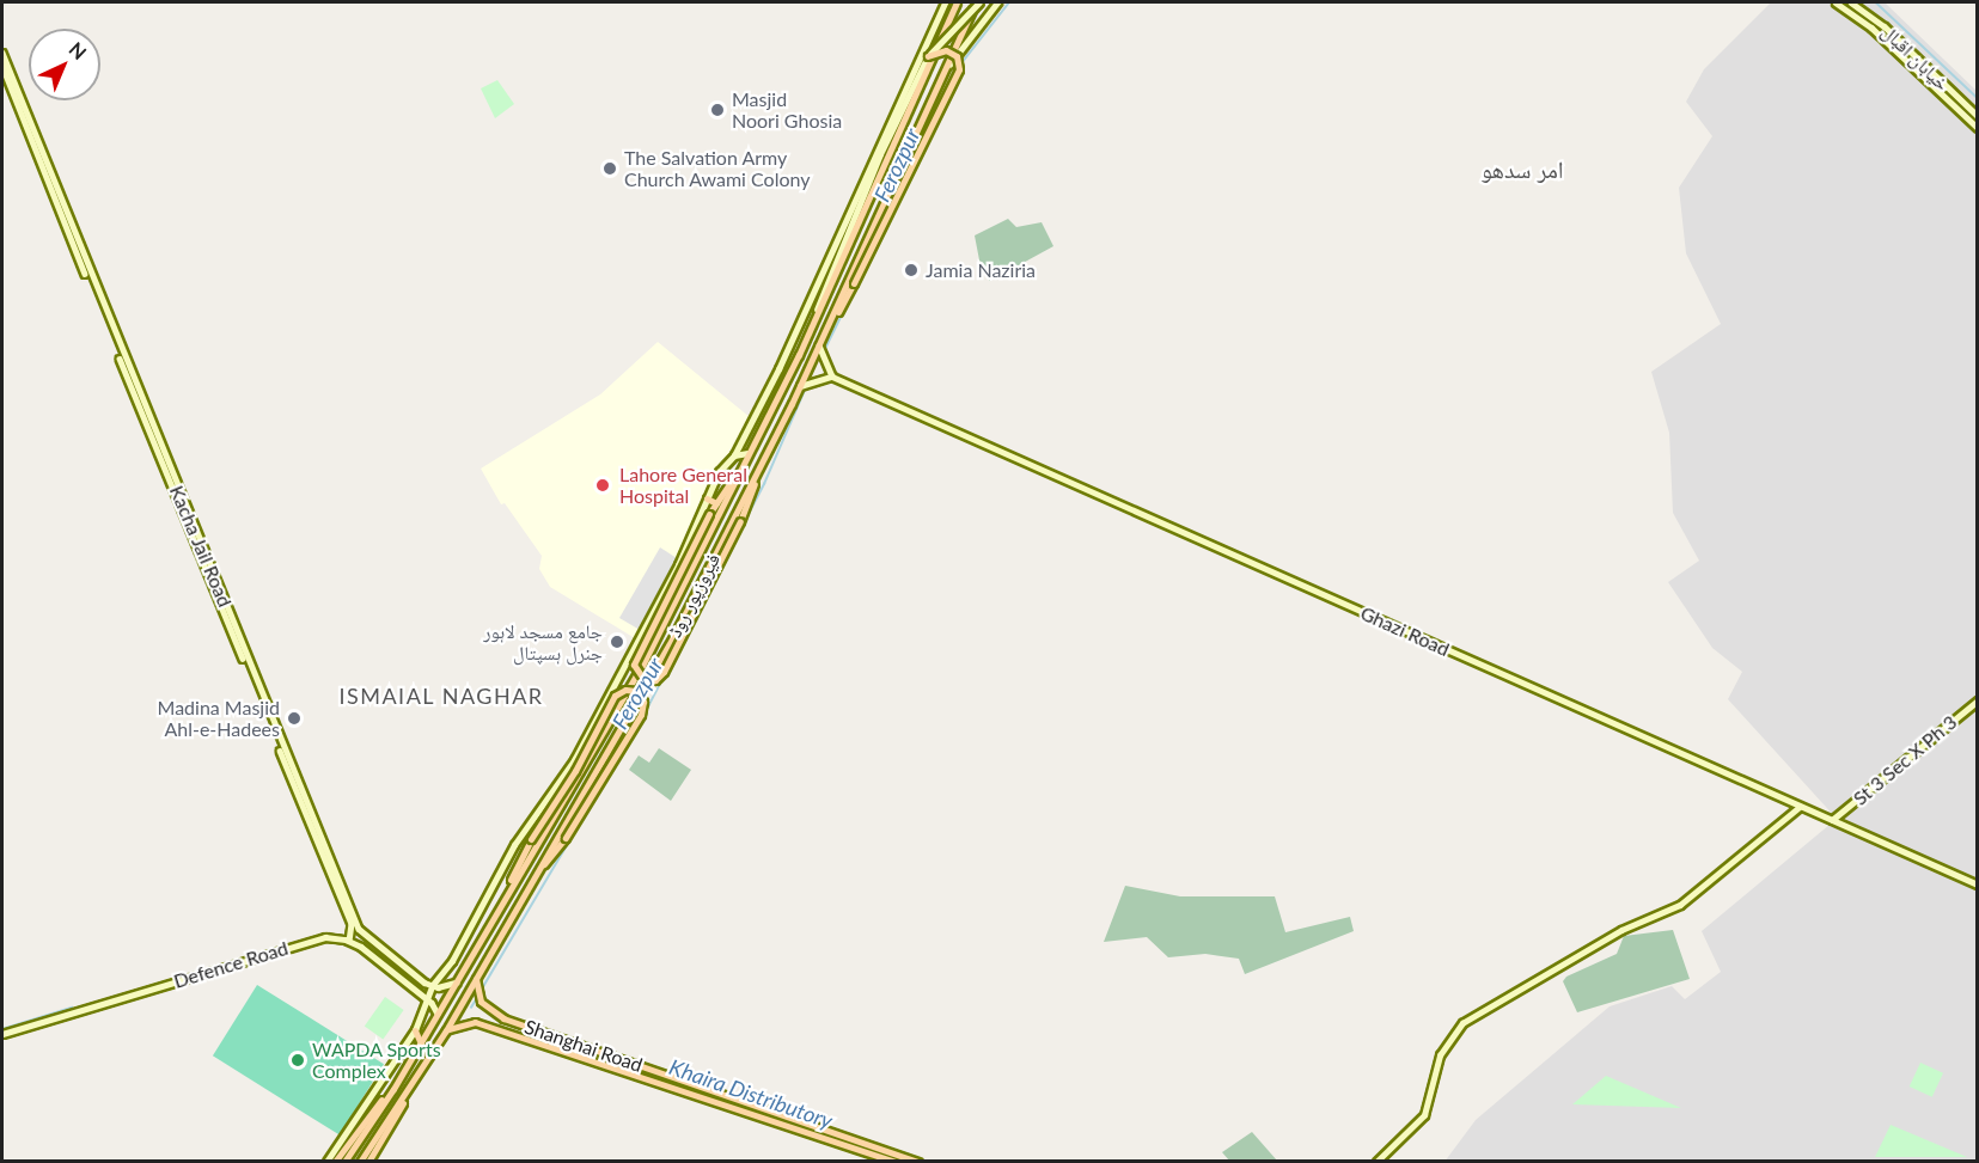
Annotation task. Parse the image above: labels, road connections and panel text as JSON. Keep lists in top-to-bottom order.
{
  "streets": {
    "main road": [
      "خیابان اقبال",
      "Kacha Jail Road",
      "فیروزپور روڈ",
      "Ghazi Road",
      "St 3 Sec X Ph 3",
      "Defence Road",
      "Shanghai Road"
    ]
  },
  "crossings": [
    ["فیروزپور روڈ", "Shanghai Road"],
    ["Ghazi Road", "St 3 Sec X Ph 3"]
  ],
  "districts": ["امر سدھو", "ISMAIAL NAGHAR"],
  "water": ["Ferozpur", "Khaira Distributory"],
  "places": [
    "Masjid Noori Ghosia",
    "The Salvation Army Church Awami Colony",
    "Jamia Naziria",
    "Lahore General Hospital",
    "جامع مسجد لاہور جنرل ہسپتال",
    "Madina Masjid Ahl-e-Hadees",
    "WAPDA Sports Complex"
  ],
  "north": "top right"
}
